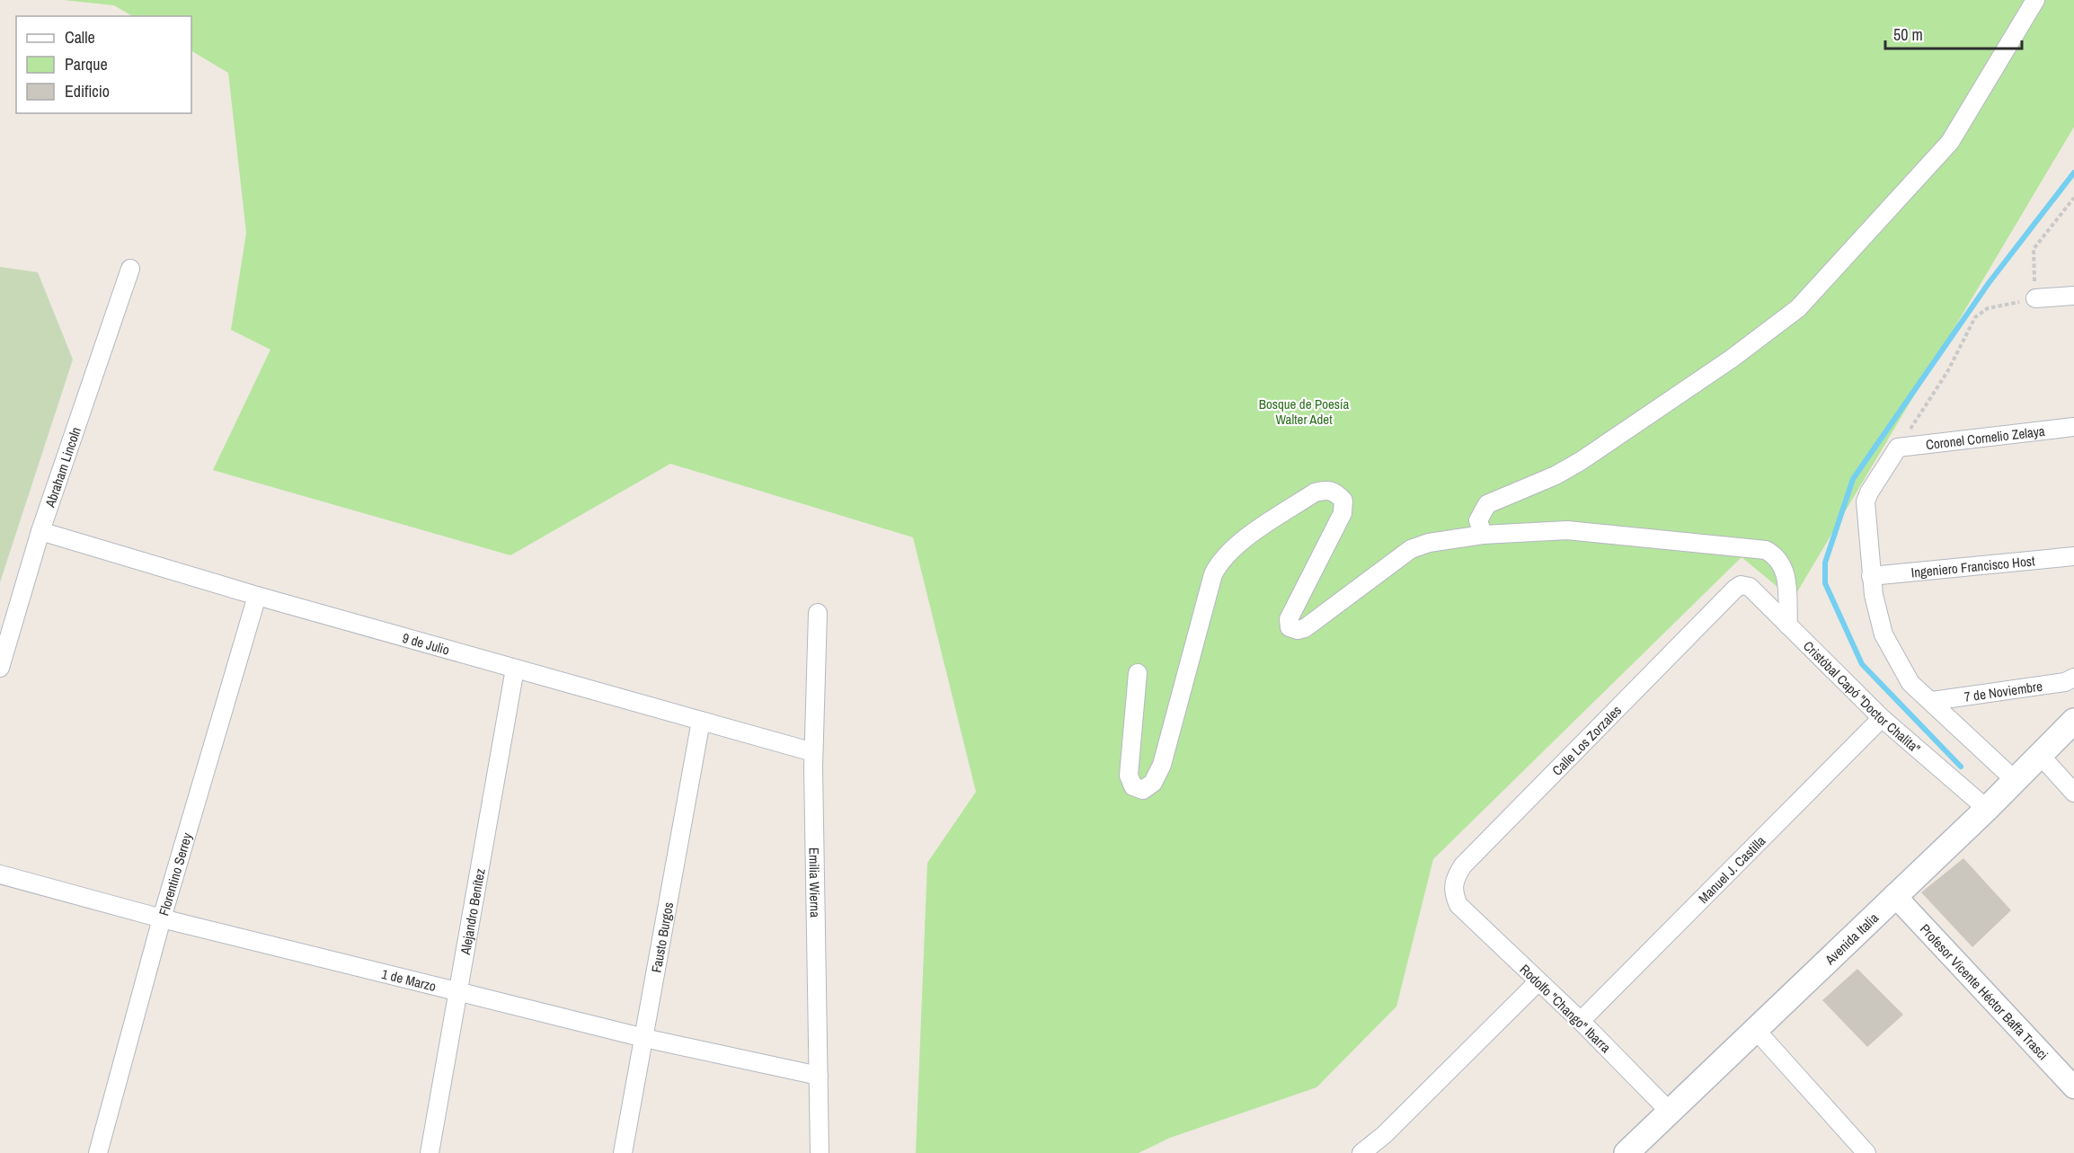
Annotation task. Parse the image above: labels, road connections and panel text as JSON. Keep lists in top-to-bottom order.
{
  "streets": {
    "main road": ["Avenida Italia"],
    "street": [
      "Coronel Cornelio Zelaya",
      "Abraham Lincoln",
      "Ingeniero Francisco Host",
      "9 de Julio",
      "7 de Noviembre",
      "Cristóbal Capó \"Doctor Chalita\"",
      "Calle Los Zorzales",
      "Manuel J. Castilla",
      "Florentino Serrey",
      "Emilia Wierna",
      "Alejandro Benítez",
      "Fausto Burgos",
      "1 de Marzo",
      "Profesor Vicente Héctor Baffa Trasci",
      "Rodolfo \"Chango\" Ibarra"
    ]
  },
  "crossings": [
    ["Abraham Lincoln", "9 de Julio"],
    ["9 de Julio", "Florentino Serrey"],
    ["9 de Julio", "Emilia Wierna"],
    ["9 de Julio", "Alejandro Benítez"],
    ["9 de Julio", "Fausto Burgos"],
    ["Cristóbal Capó \"Doctor Chalita\"", "Calle Los Zorzales"],
    ["Cristóbal Capó \"Doctor Chalita\"", "Manuel J. Castilla"],
    ["Cristóbal Capó \"Doctor Chalita\"", "Avenida Italia"],
    ["Calle Los Zorzales", "Rodolfo \"Chango\" Ibarra"],
    ["Manuel J. Castilla", "Rodolfo \"Chango\" Ibarra"],
    ["Florentino Serrey", "1 de Marzo"],
    ["Emilia Wierna", "1 de Marzo"],
    ["Alejandro Benítez", "1 de Marzo"],
    ["Fausto Burgos", "1 de Marzo"],
    ["Avenida Italia", "Profesor Vicente Héctor Baffa Trasci"],
    ["Avenida Italia", "Rodolfo \"Chango\" Ibarra"]
  ],
  "parks": ["Bosque de Poesía Walter Adet"],
  "legend": ["Calle", "Parque", "Edificio"],
  "scale_bar": "50 m"
}
